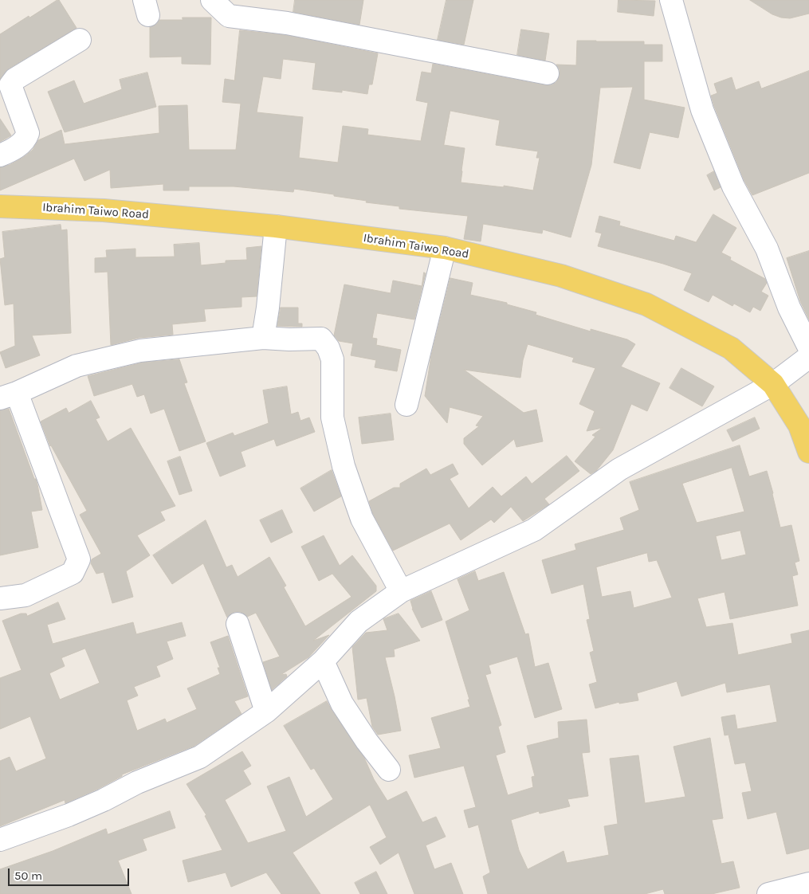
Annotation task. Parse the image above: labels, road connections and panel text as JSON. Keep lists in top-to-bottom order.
{
  "streets": {
    "main road": ["Ibrahim Taiwo Road"]
  },
  "scale_bar": "50 m"
}
